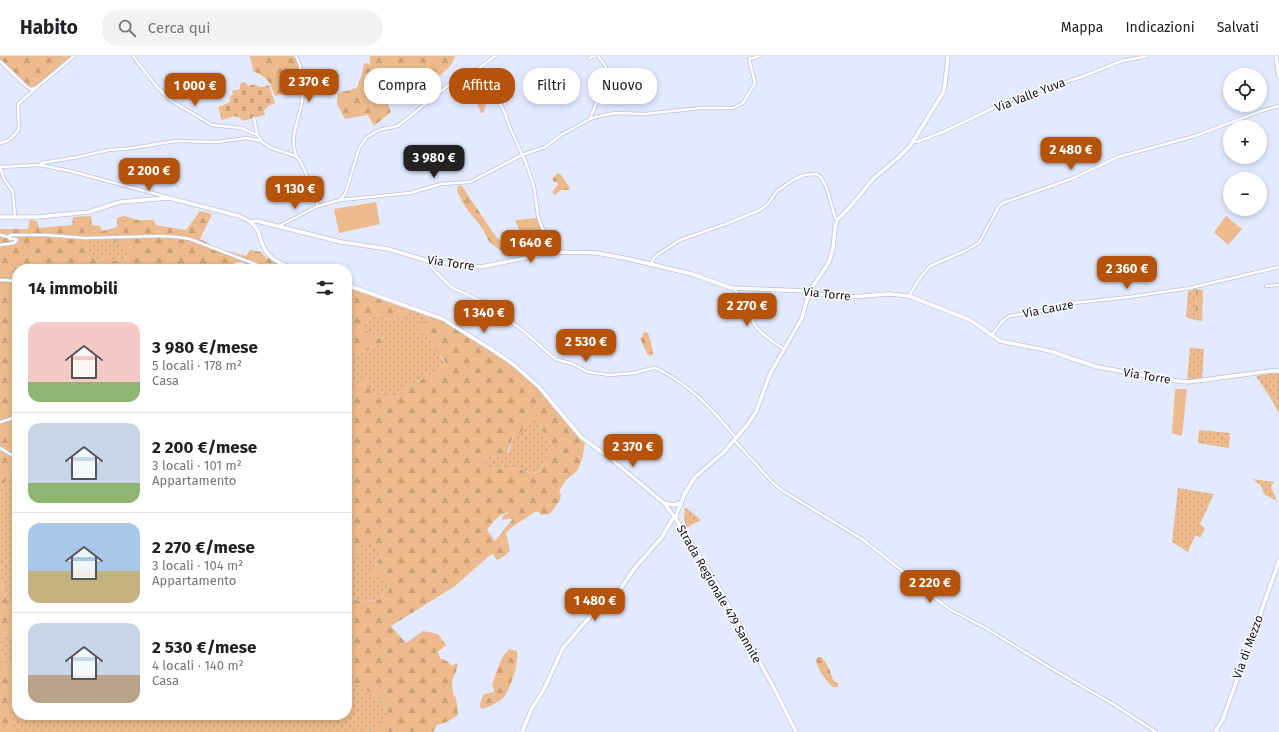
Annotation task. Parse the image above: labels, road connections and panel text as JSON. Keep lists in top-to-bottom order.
{
  "streets": {
    "main road": ["Via Torre", "Strada Regionale 479 Sannite", "Via di Mezzo"],
    "street": ["Via Valle Yuva", "Via Cauze"]
  },
  "crossings": [
    ["Via Torre", "Via Cauze"],
    ["Via Torre", "Strada Regionale 479 Sannite"]
  ],
  "page": {
    "header": "Habito",
    "search": "Cerca qui",
    "nav": ["Mappa", "Indicazioni", "Salvati"],
    "map_buttons": ["+", "−"],
    "chip": [
      "Compra",
      "Affitta",
      "Filtri",
      "Nuovo"
    ],
    "price": [
      "2 370 €",
      "1 000 €",
      "2 480 €",
      "3 980 €",
      "2 200 €",
      "1 130 €",
      "1 640 €",
      "2 360 €",
      "2 270 €",
      "1 340 €",
      "2 530 €",
      "2 370 €",
      "2 220 €",
      "1 480 €"
    ],
    "heading": "14 immobili",
    "list": [
      {
        "name": "3 980 €/mese",
        "note": "5 locali · 178 m² · Casa"
      },
      {
        "name": "2 200 €/mese",
        "note": "3 locali · 101 m² · Appartamento"
      },
      {
        "name": "2 270 €/mese",
        "note": "3 locali · 104 m² · Appartamento"
      },
      {
        "name": "2 530 €/mese",
        "note": "4 locali · 140 m² · Casa"
      }
    ]
  }
}
